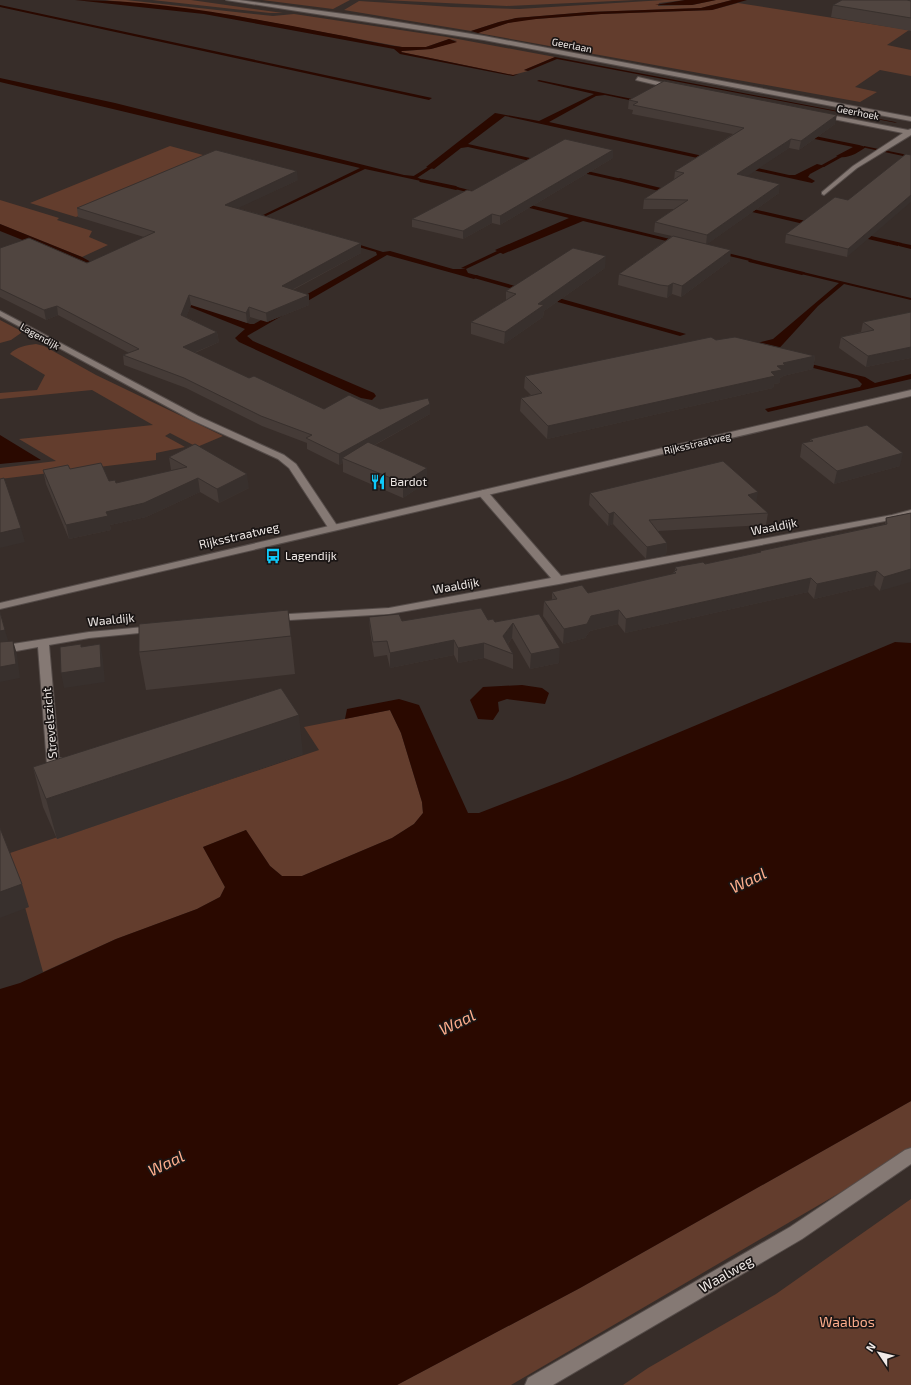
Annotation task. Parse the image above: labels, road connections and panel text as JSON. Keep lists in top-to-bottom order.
{
  "streets": {
    "street": [
      "Geerlaan",
      "Geerhoek",
      "Lagendijk",
      "Rijksstraatweg",
      "Waaldijk",
      "Strevelszicht",
      "Waalweg"
    ]
  },
  "crossings": [
    ["Lagendijk", "Rijksstraatweg"],
    ["Waaldijk", "Strevelszicht"]
  ],
  "water": ["Waal"],
  "parks": ["Waalbos"],
  "places": {
    "restaurant": ["Bardot"],
    "bus stop": ["Lagendijk"]
  },
  "north": "top left"
}
